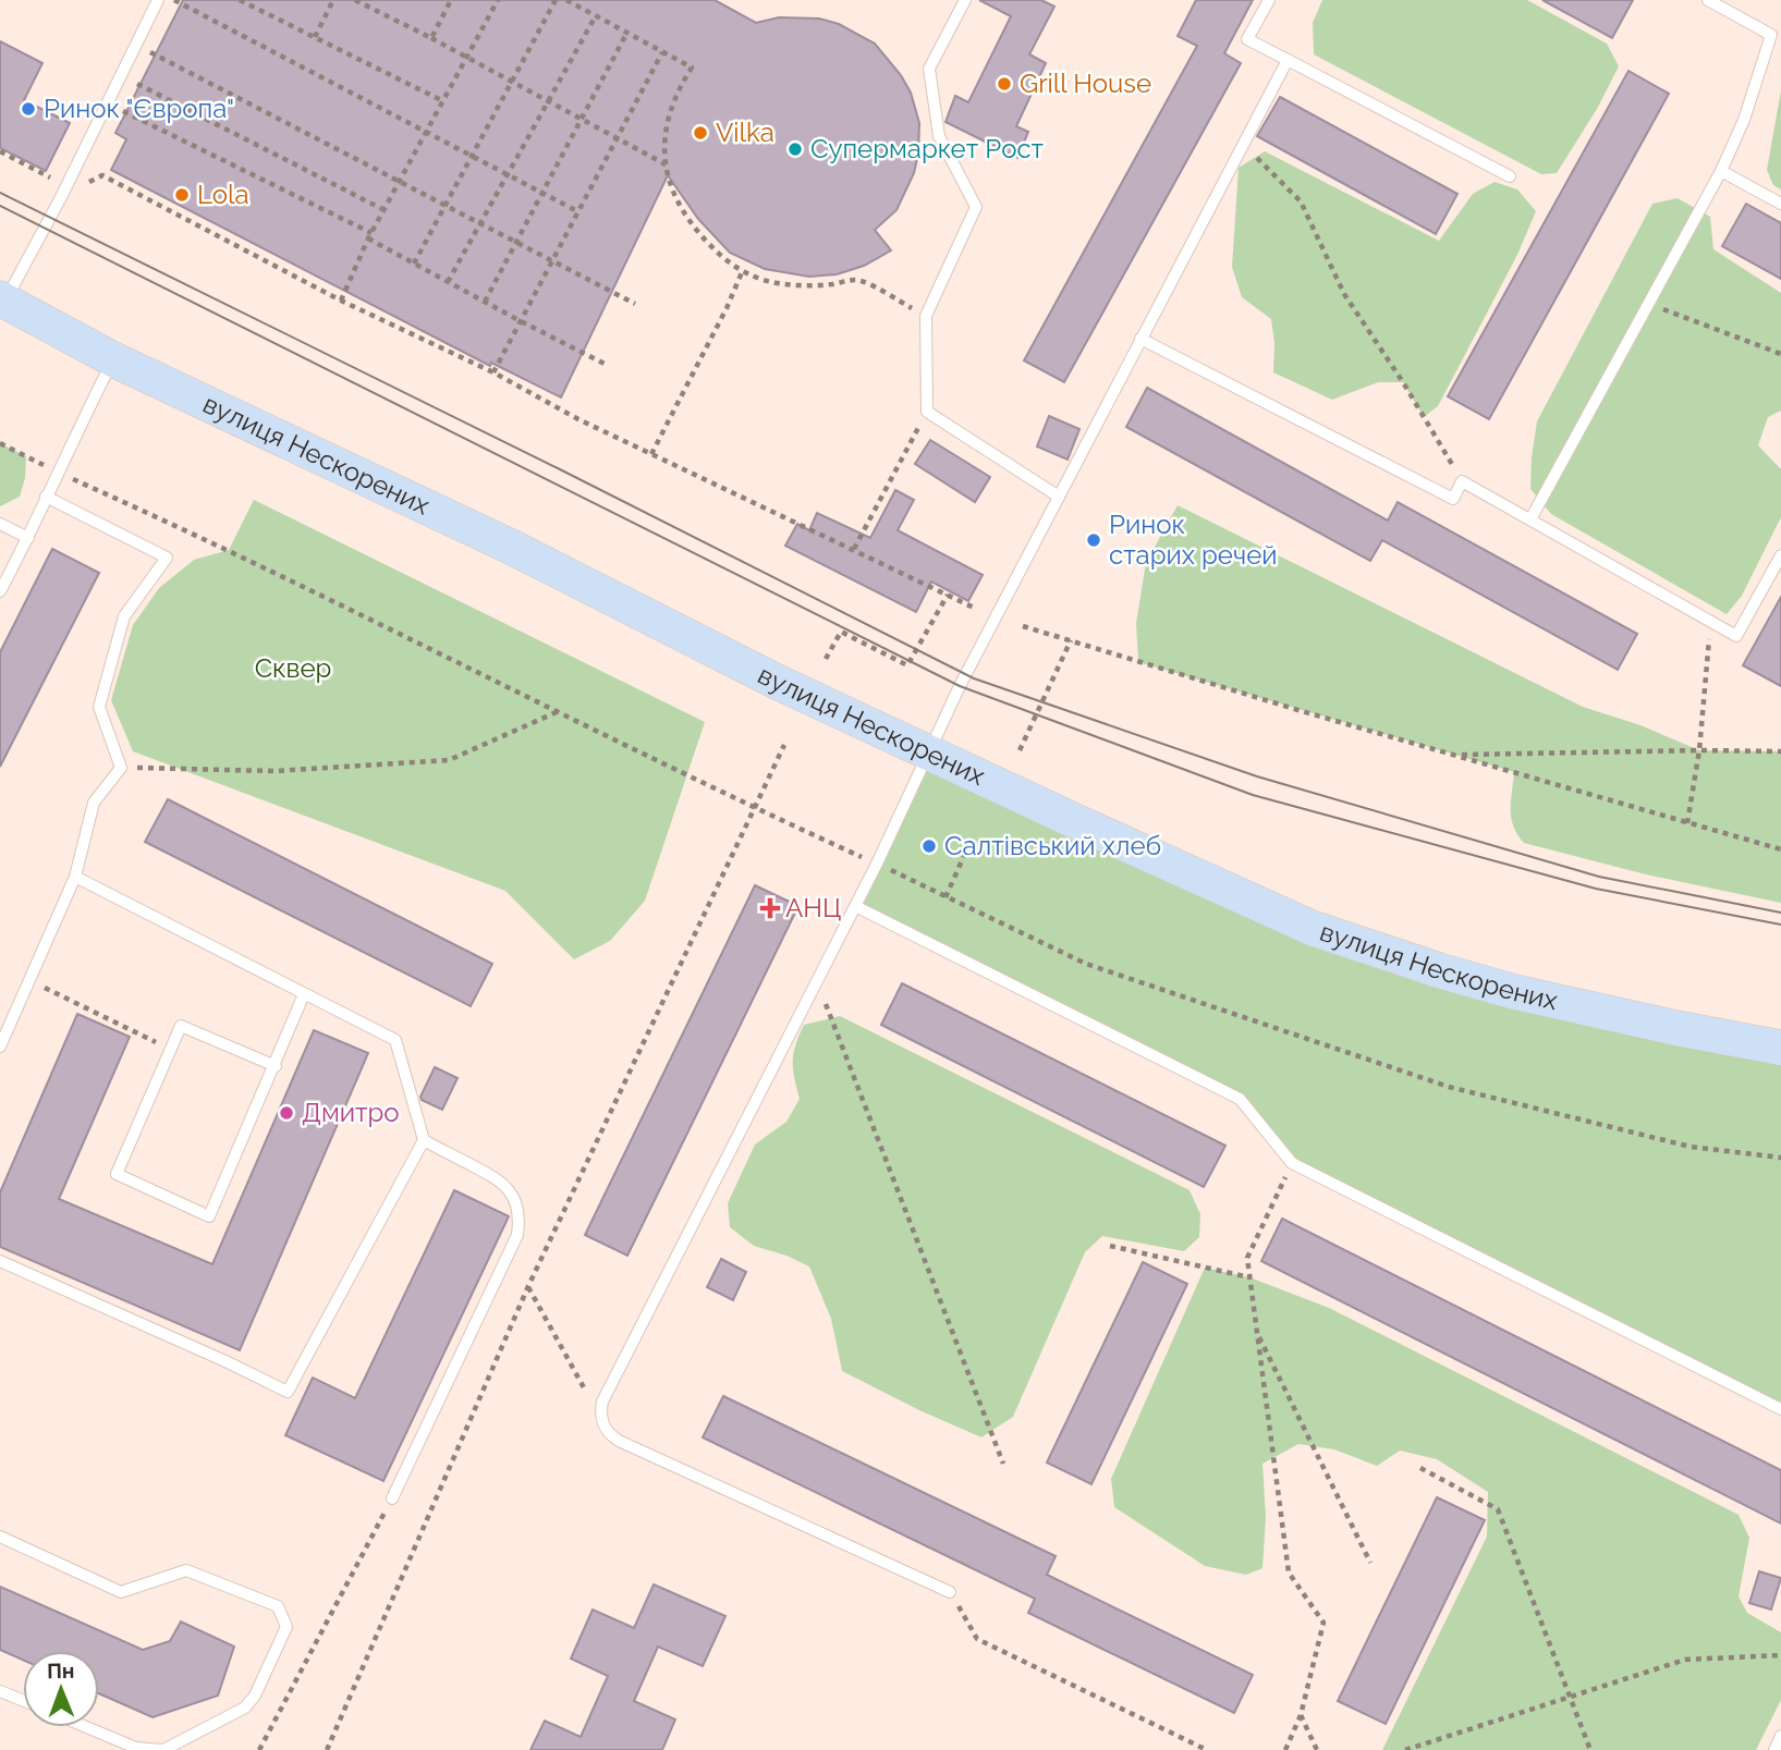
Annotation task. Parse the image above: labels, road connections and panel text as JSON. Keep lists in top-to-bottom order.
{
  "streets": {
    "main road": ["вулиця Нескорених"]
  },
  "parks": ["Сквер"],
  "places": {
    "other": [
      "Grill House",
      "Ринок \"Європа\"",
      "Vilka",
      "Супермаркет Рост",
      "Lola",
      "Ринок старих речей",
      "Салтівський хлеб",
      "Дмитро"
    ],
    "health": ["АНЦ"]
  },
  "north": "top"
}
